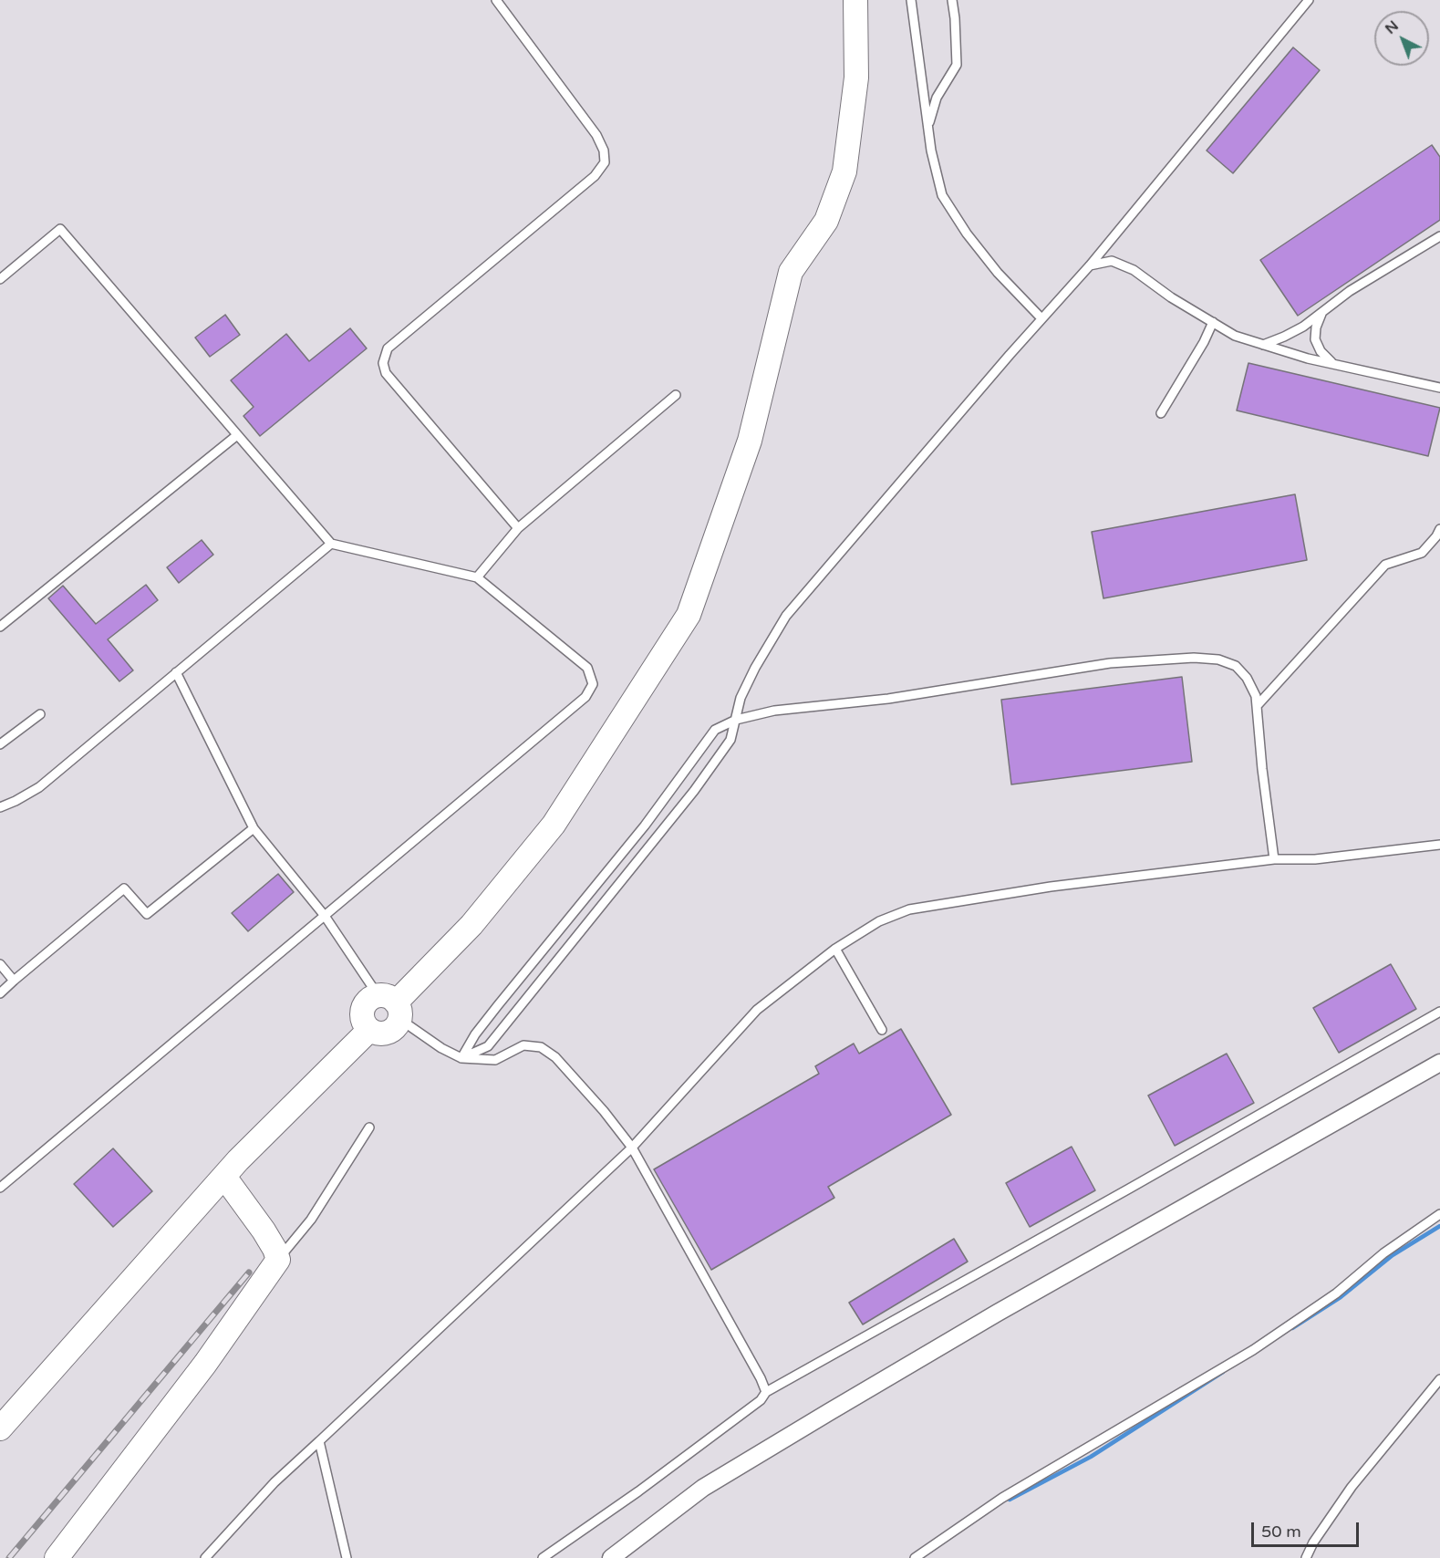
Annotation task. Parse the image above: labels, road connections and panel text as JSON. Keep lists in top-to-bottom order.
{
  "scale_bar": "50 m",
  "north": "top left"
}
